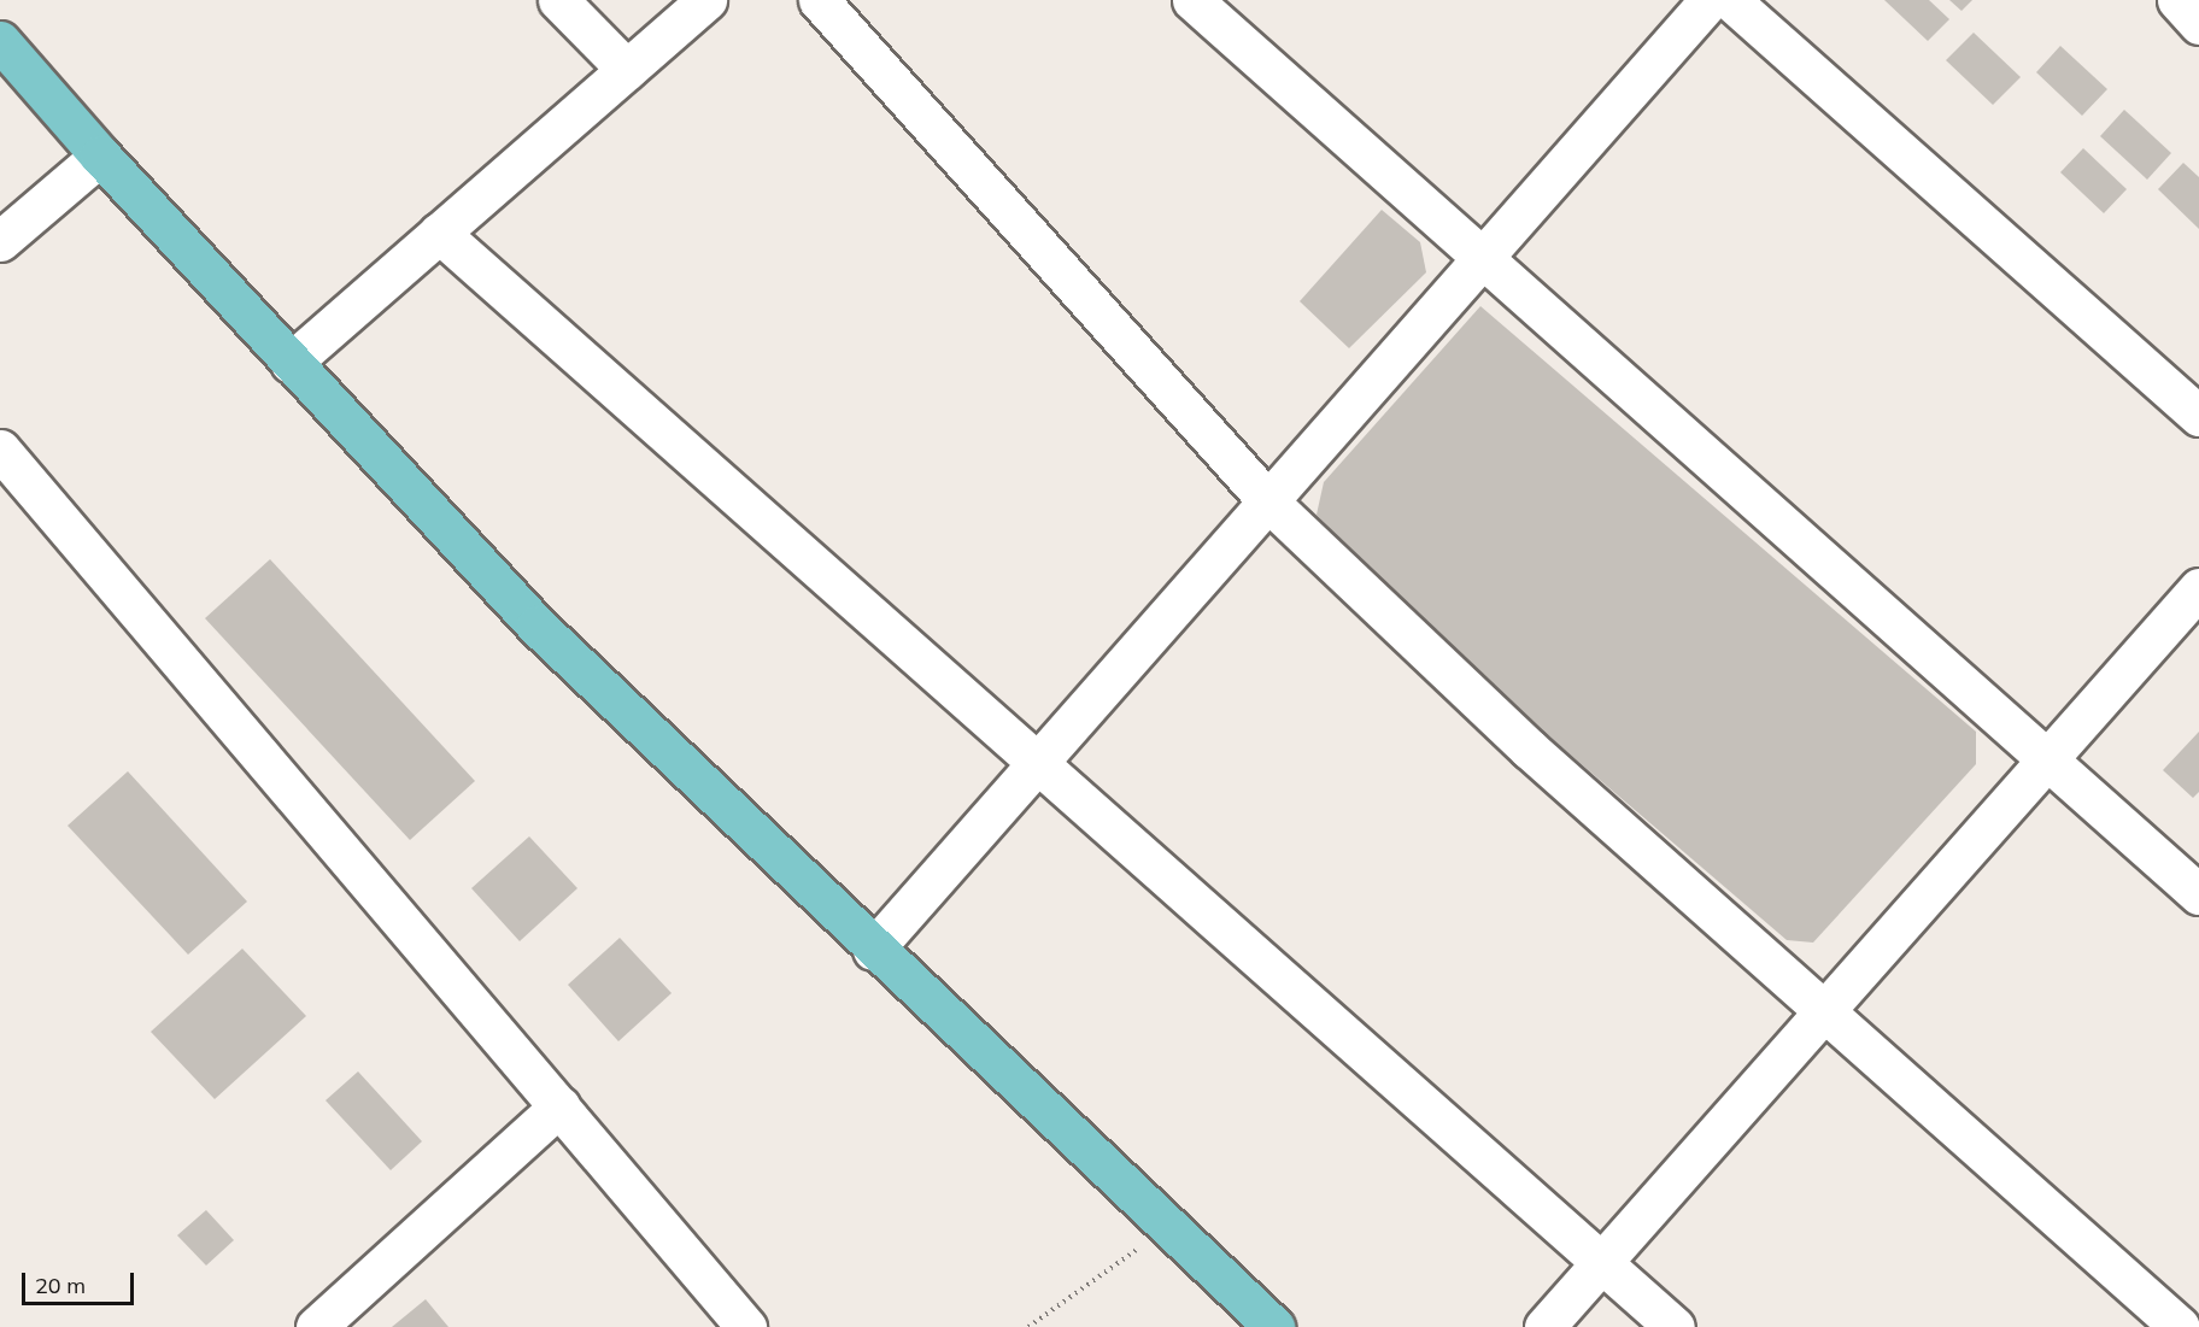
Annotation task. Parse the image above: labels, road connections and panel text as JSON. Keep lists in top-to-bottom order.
{
  "scale_bar": "20 m"
}
